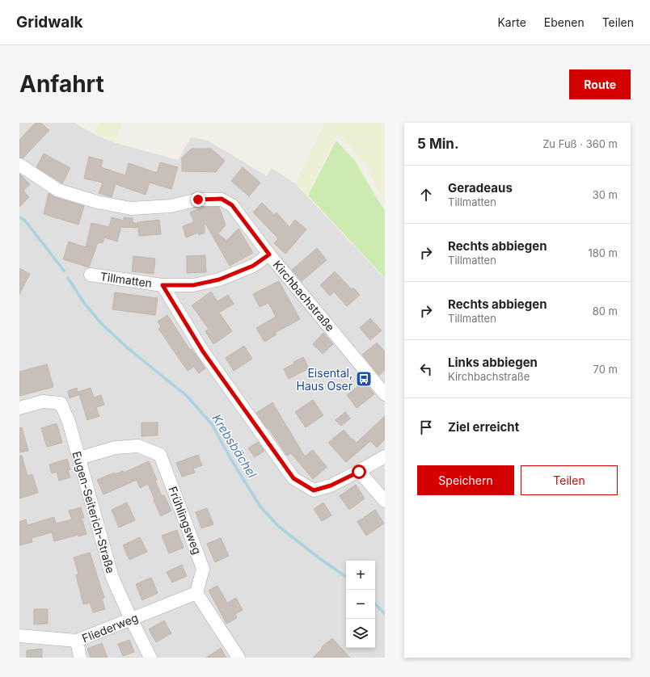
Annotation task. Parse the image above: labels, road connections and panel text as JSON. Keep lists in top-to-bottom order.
{
  "streets": {
    "street": [
      "Tillmatten",
      "Kirchbachstraße",
      "Eugen-Seiterich-Straße",
      "Frühlingsweg",
      "Fliederweg"
    ]
  },
  "crossings": [
    ["Tillmatten", "Kirchbachstraße"],
    ["Eugen-Seiterich-Straße", "Frühlingsweg"],
    ["Eugen-Seiterich-Straße", "Fliederweg"],
    ["Frühlingsweg", "Fliederweg"]
  ],
  "water": ["Krebsbächel"],
  "places": {
    "bus stop": ["Eisental, Haus Oser"]
  },
  "page": {
    "header": "Gridwalk",
    "nav": ["Karte", "Ebenen", "Teilen"],
    "buttons": [
      "Route",
      ["Speichern", "Teilen"]
    ],
    "title": "Anfahrt",
    "heading": ["5 Min.", "Zu Fuß · 360 m"],
    "list": [
      ["Geradeaus", "Tillmatten", "30 m"],
      ["Rechts abbiegen", "Tillmatten", "180 m"],
      ["Rechts abbiegen", "Tillmatten", "80 m"],
      ["Links abbiegen", "Kirchbachstraße", "70 m"],
      "Ziel erreicht"
    ],
    "map_buttons": ["+", "−"]
  }
}
